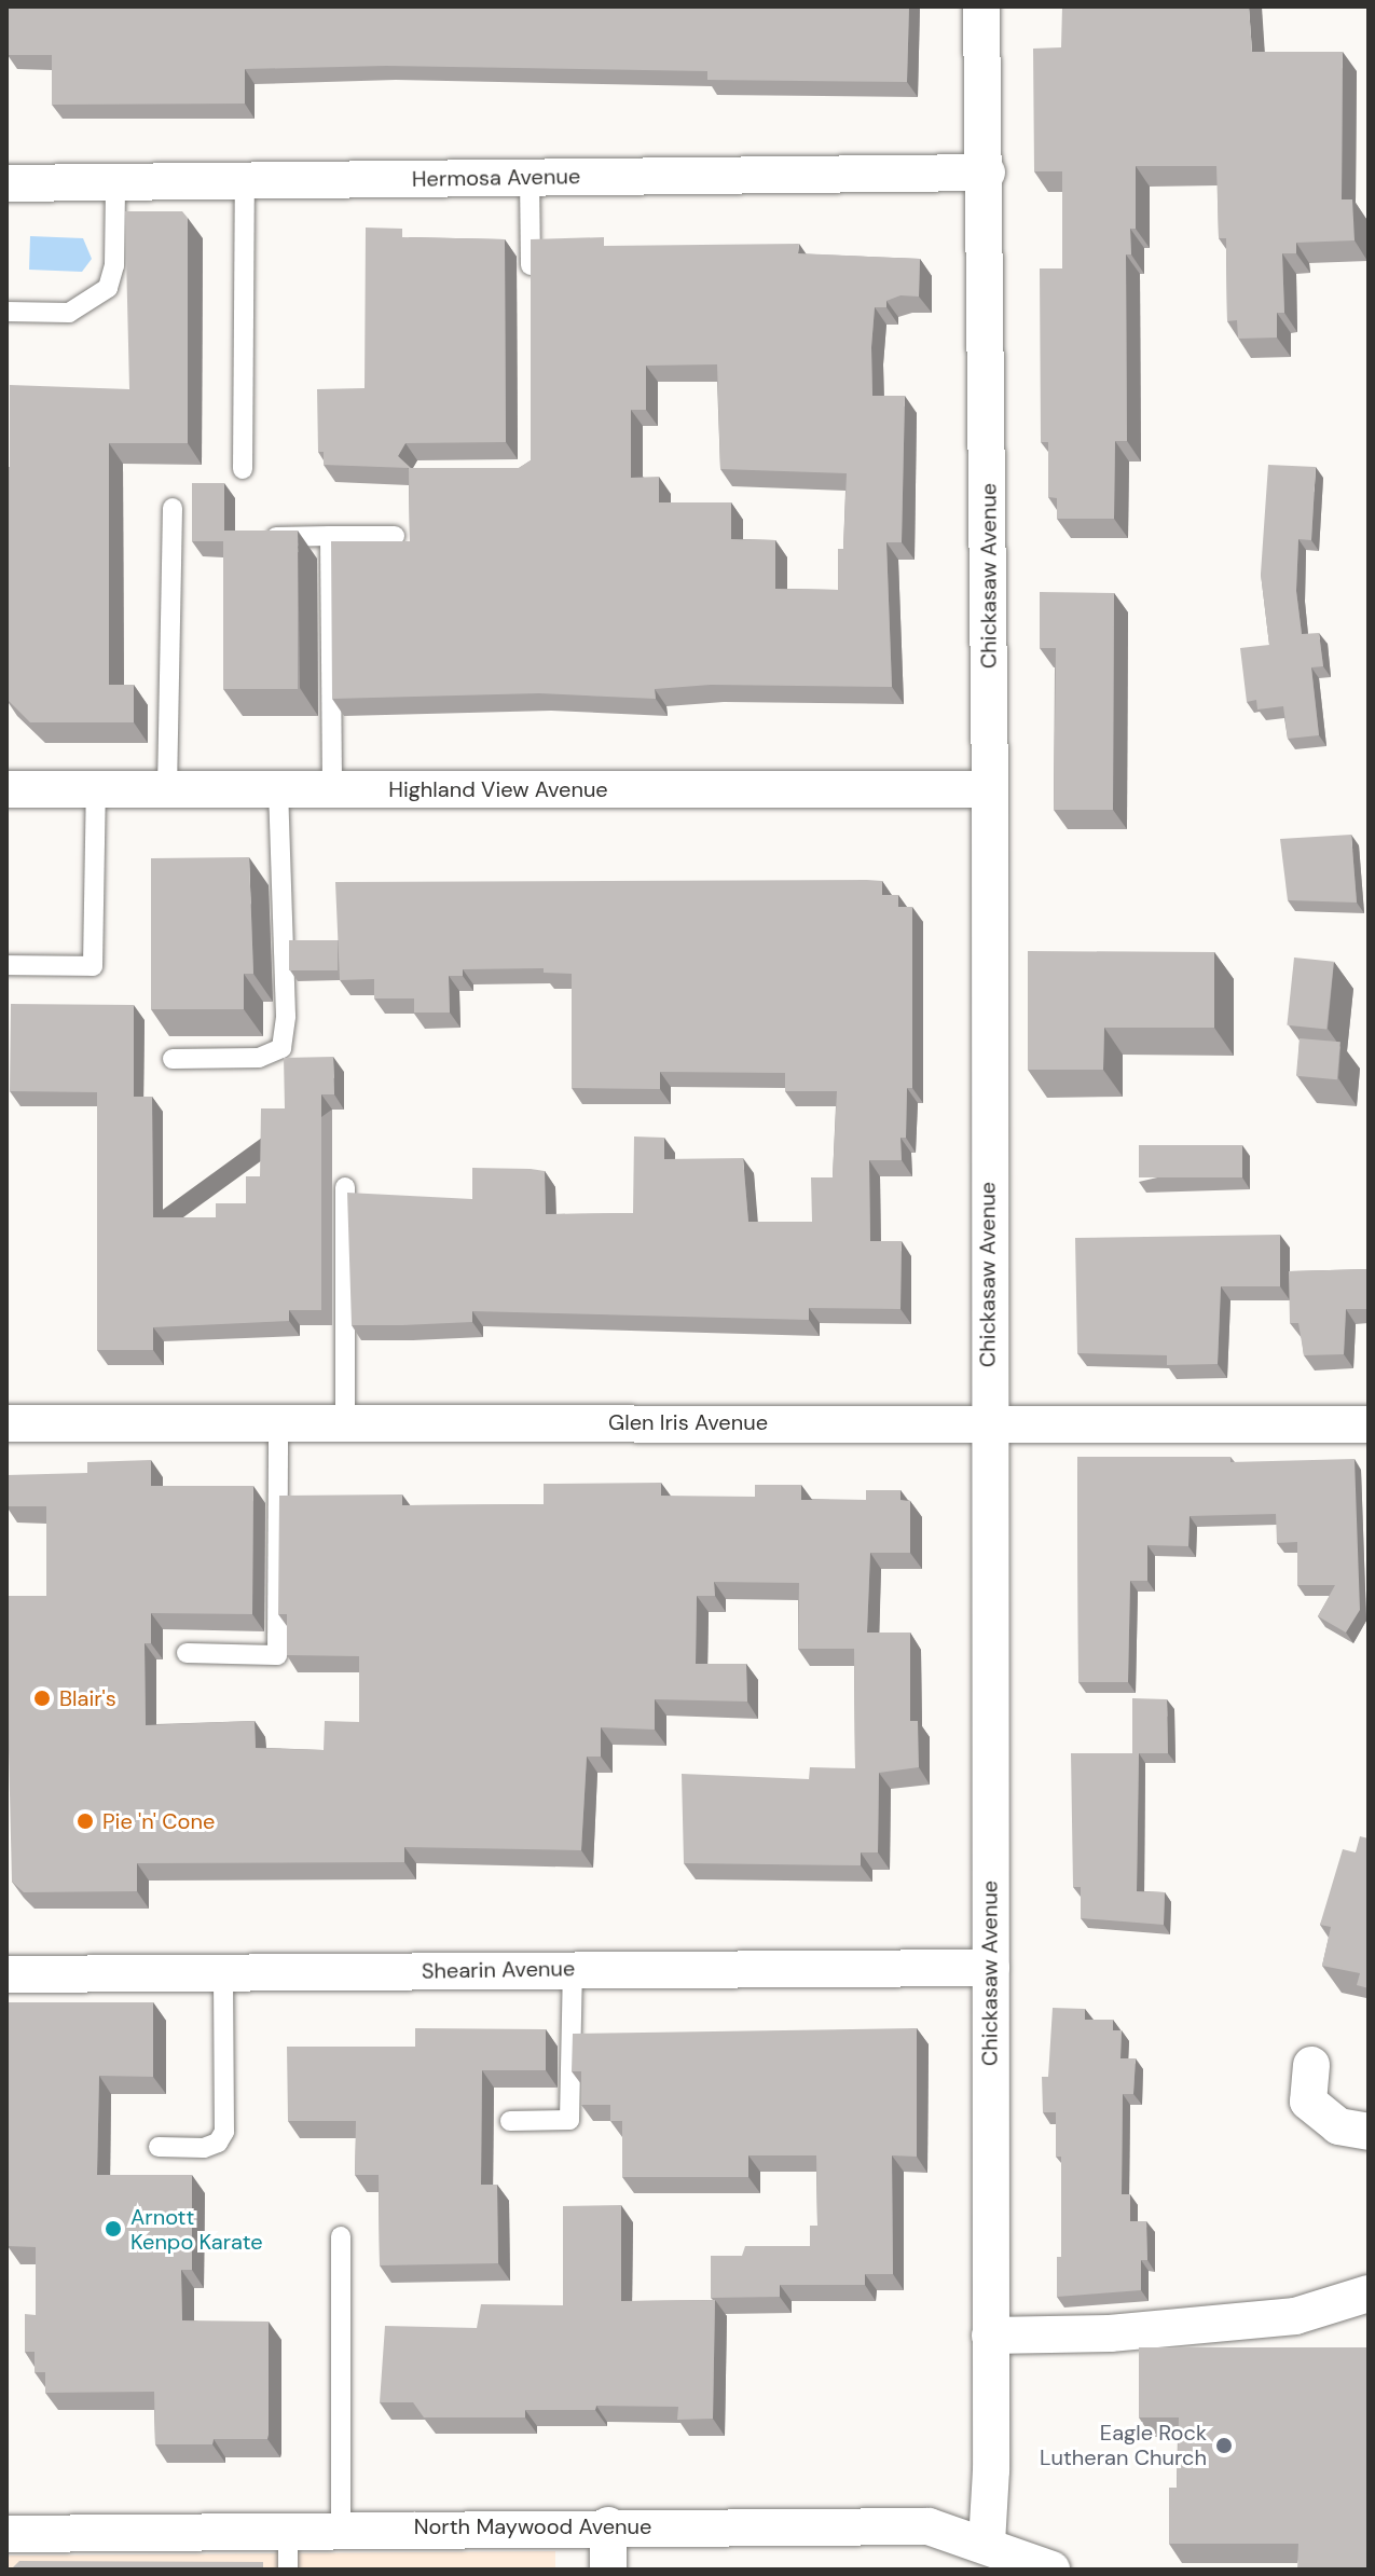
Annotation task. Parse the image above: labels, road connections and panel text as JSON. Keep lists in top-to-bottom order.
{
  "streets": {
    "street": [
      "Hermosa Avenue",
      "Chickasaw Avenue",
      "Highland View Avenue",
      "Glen Iris Avenue",
      "Shearin Avenue",
      "North Maywood Avenue"
    ]
  },
  "crossings": [
    ["Hermosa Avenue", "Chickasaw Avenue"],
    ["Chickasaw Avenue", "Highland View Avenue"],
    ["Chickasaw Avenue", "Glen Iris Avenue"],
    ["Chickasaw Avenue", "Shearin Avenue"],
    ["Chickasaw Avenue", "North Maywood Avenue"]
  ],
  "places": [
    "Blair's",
    "Pie 'n' Cone",
    "Arnott Kenpo Karate",
    "Eagle Rock Lutheran Church"
  ]
}
